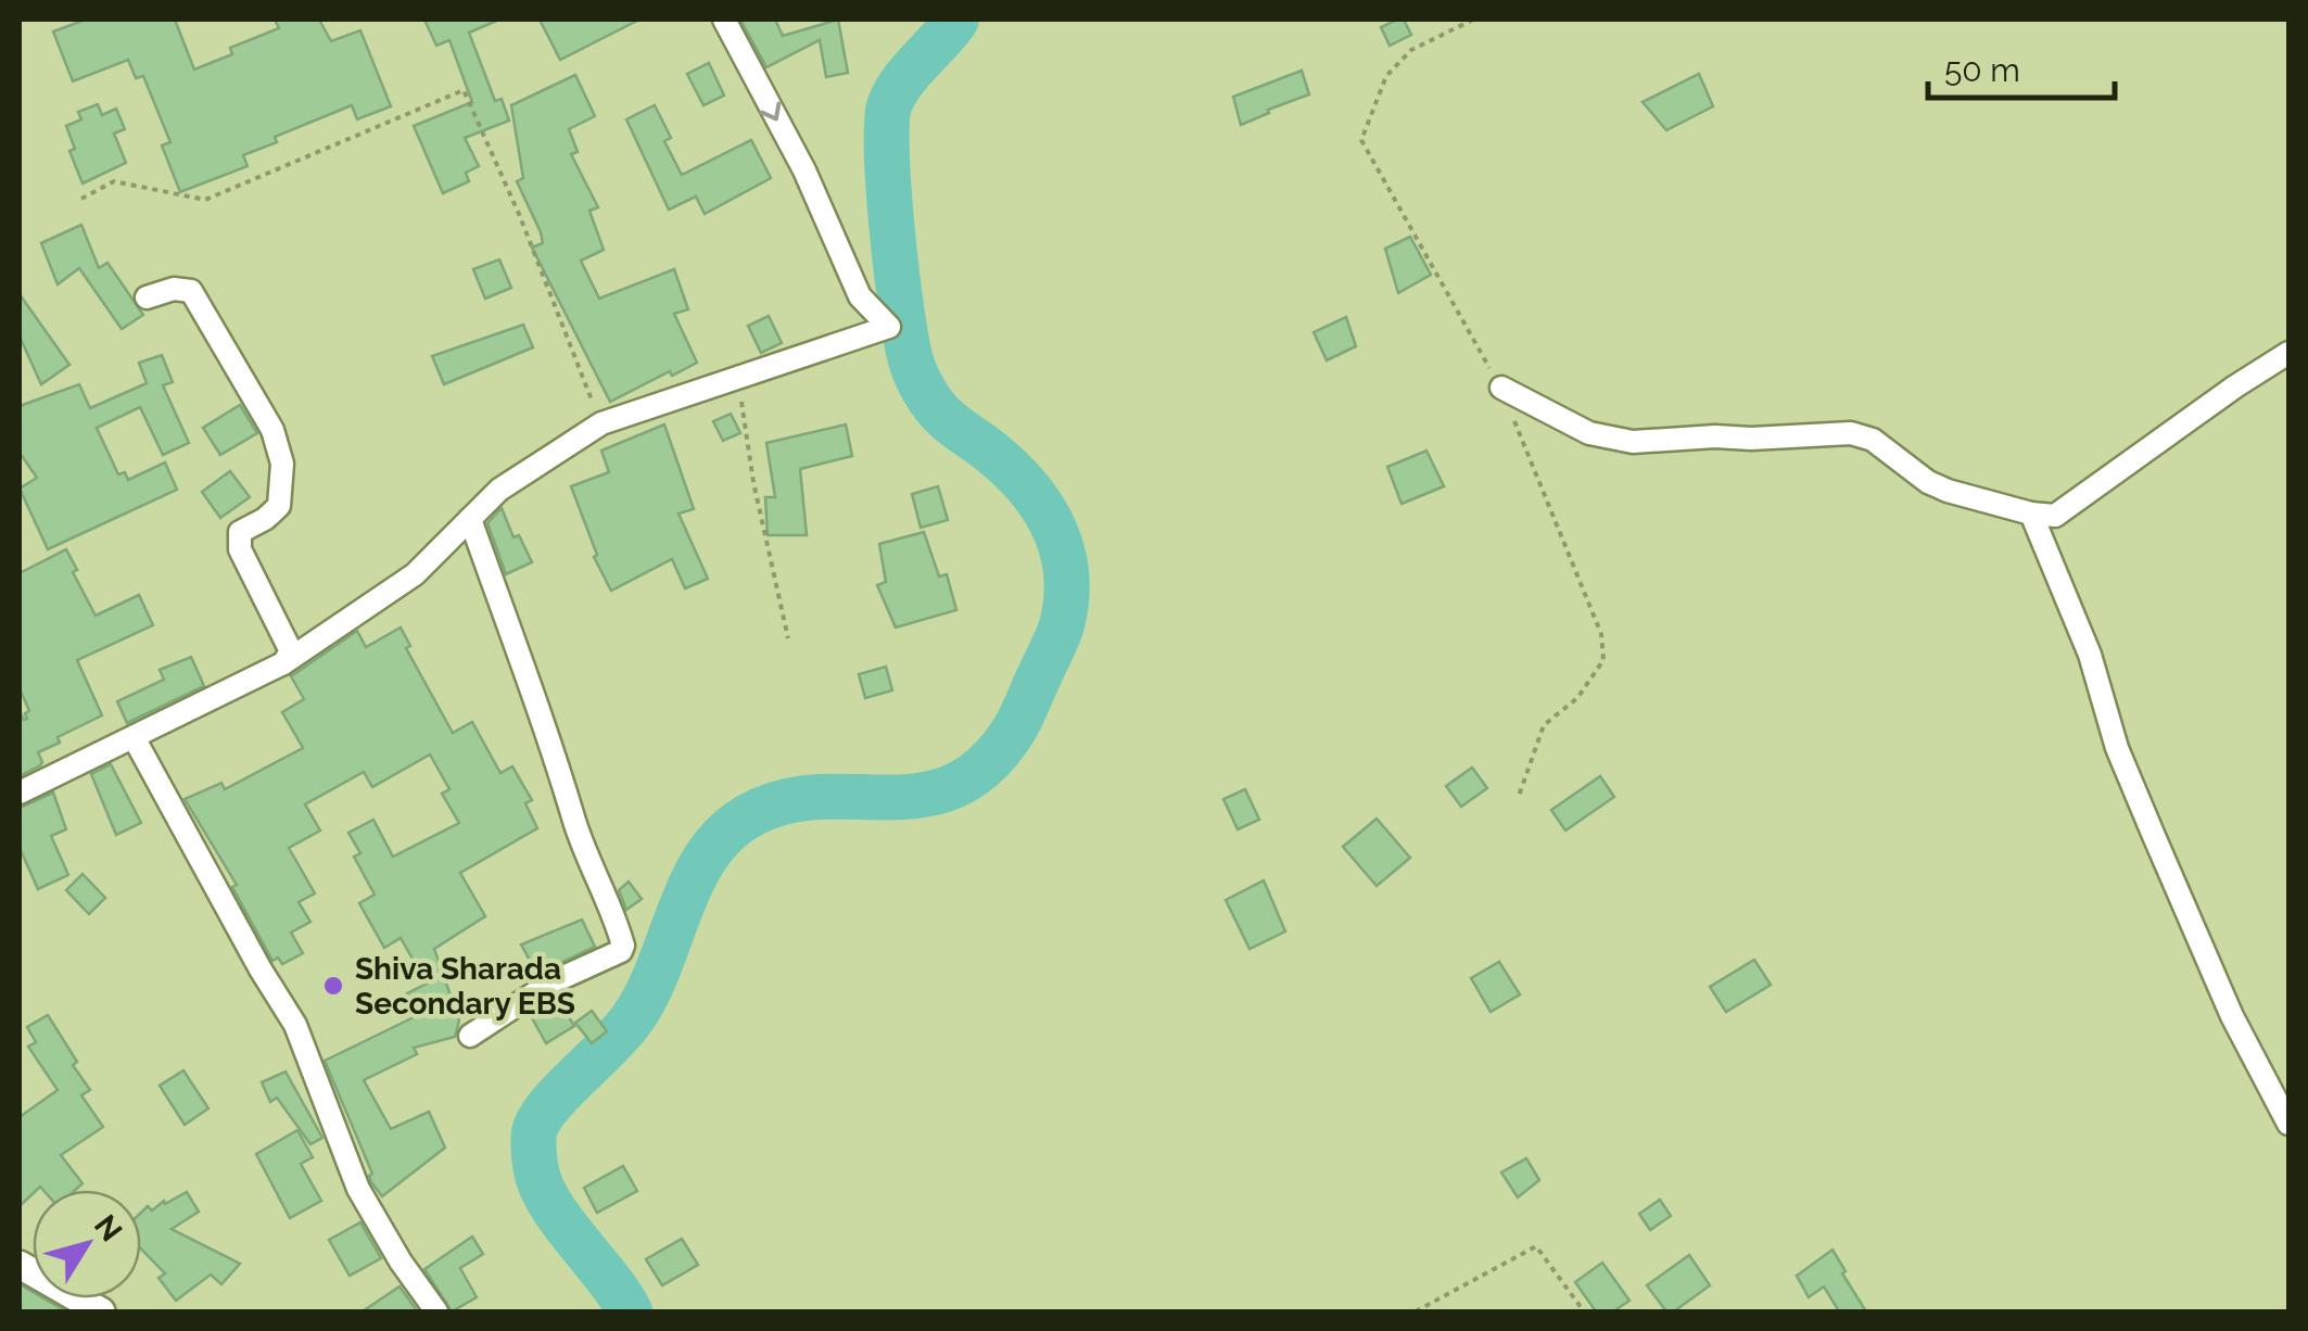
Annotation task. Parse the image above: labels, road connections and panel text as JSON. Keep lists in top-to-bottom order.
{
  "places": ["Shiva Sharada Secondary EBS"],
  "scale_bar": "50 m",
  "north": "top right"
}
